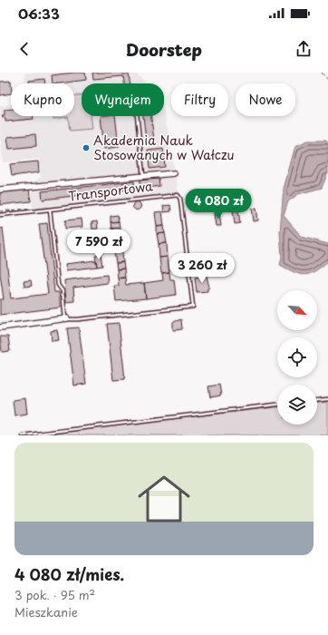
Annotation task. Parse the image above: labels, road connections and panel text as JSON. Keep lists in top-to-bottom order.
{
  "streets": {
    "street": ["Transportowa"]
  },
  "places": ["Akademia Nauk Stosowanych w Wałczu"],
  "north": "bottom right",
  "page": {
    "status": "06:33",
    "header": "Doorstep",
    "chip": [
      "Kupno",
      "Wynajem",
      "Filtry",
      "Nowe"
    ],
    "price": ["4 080 zł", "7 590 zł", "3 260 zł"],
    "list": [
      {
        "name": "4 080 zł/mies.",
        "note": "3 pok. · 95 m² · Mieszkanie"
      }
    ]
  }
}
